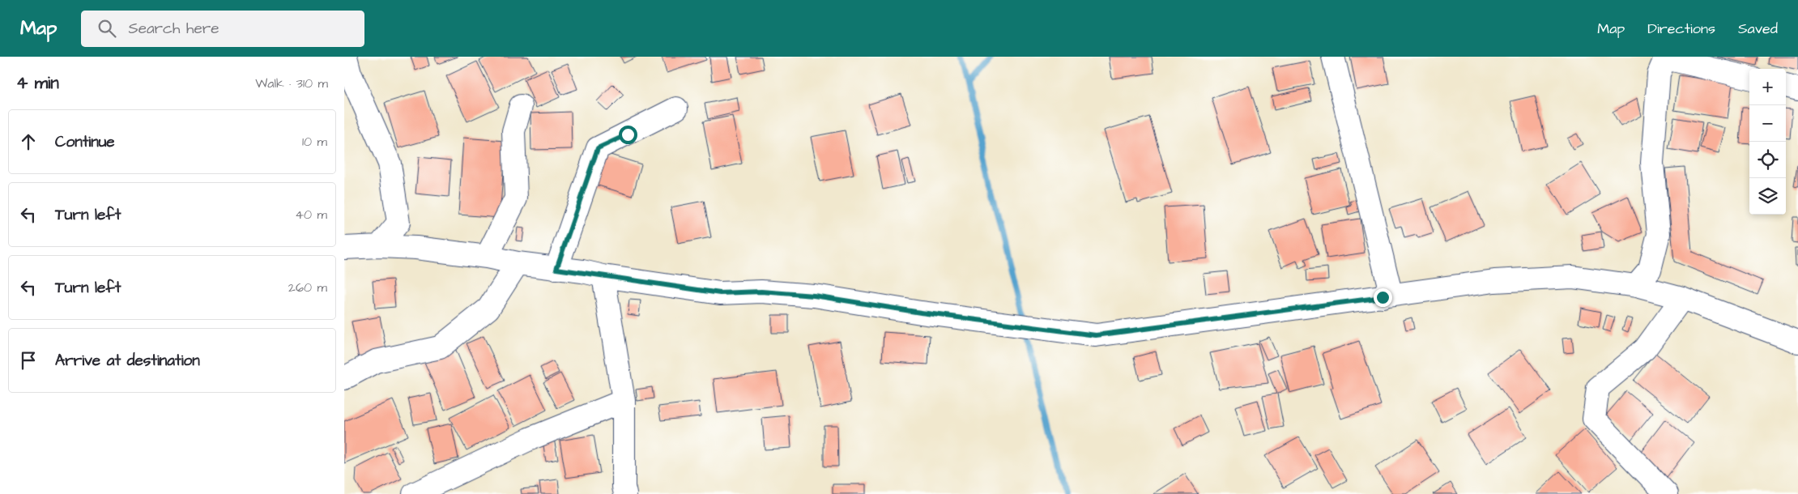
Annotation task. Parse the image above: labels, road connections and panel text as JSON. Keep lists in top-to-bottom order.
{
  "page": {
    "header": "Map",
    "search": "Search here",
    "nav": ["Map", "Directions", "Saved"],
    "heading": ["4 min", "Walk · 310 m"],
    "map_buttons": ["+", "−"],
    "list": [
      ["Continue", "10 m"],
      ["Turn left", "40 m"],
      ["Turn left", "260 m"],
      "Arrive at destination"
    ]
  }
}
